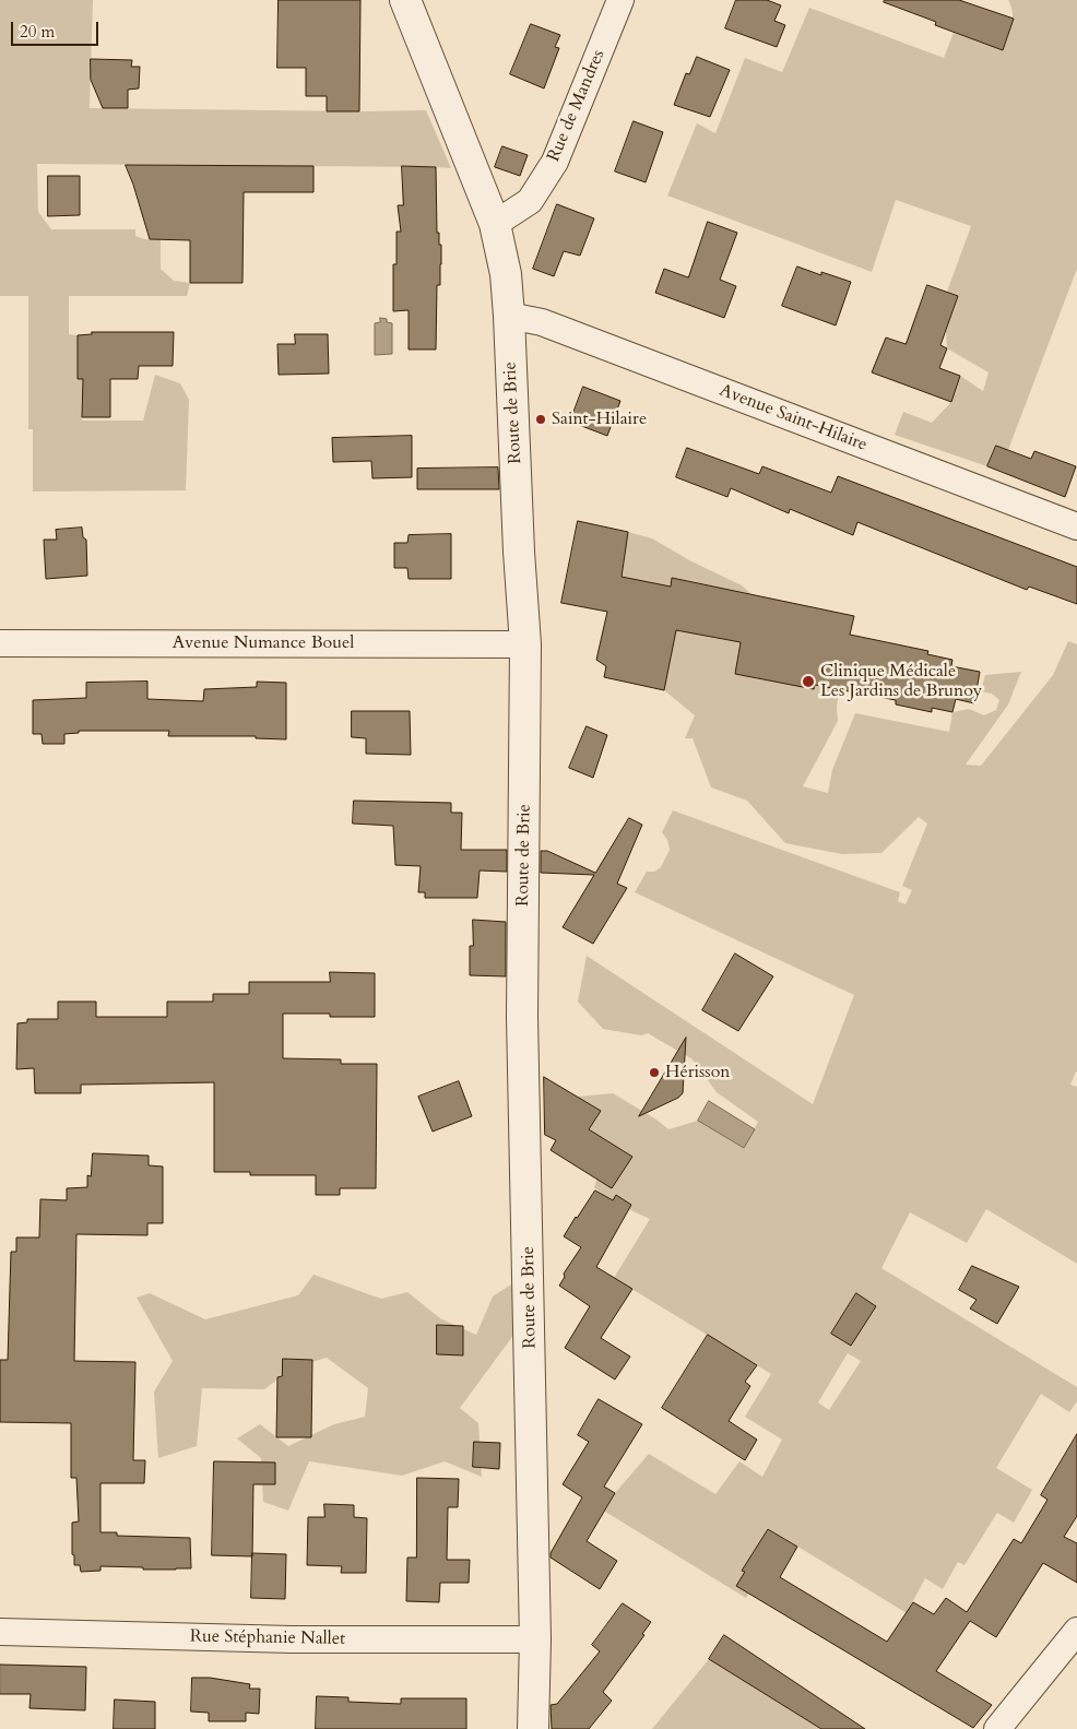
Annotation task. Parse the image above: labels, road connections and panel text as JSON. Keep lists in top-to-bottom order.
{
  "streets": {
    "street": [
      "Rue de Mandres",
      "Route de Brie",
      "Avenue Saint-Hilaire",
      "Avenue Numance Bouel",
      "Rue Stéphanie Nallet"
    ]
  },
  "crossings": [
    ["Rue de Mandres", "Route de Brie"],
    ["Route de Brie", "Avenue Saint-Hilaire"],
    ["Route de Brie", "Avenue Numance Bouel"],
    ["Route de Brie", "Rue Stéphanie Nallet"]
  ],
  "places": ["Saint-Hilaire", "Clinique Médicale Les Jardins de Brunoy", "Hérisson"],
  "scale_bar": "20 m"
}
